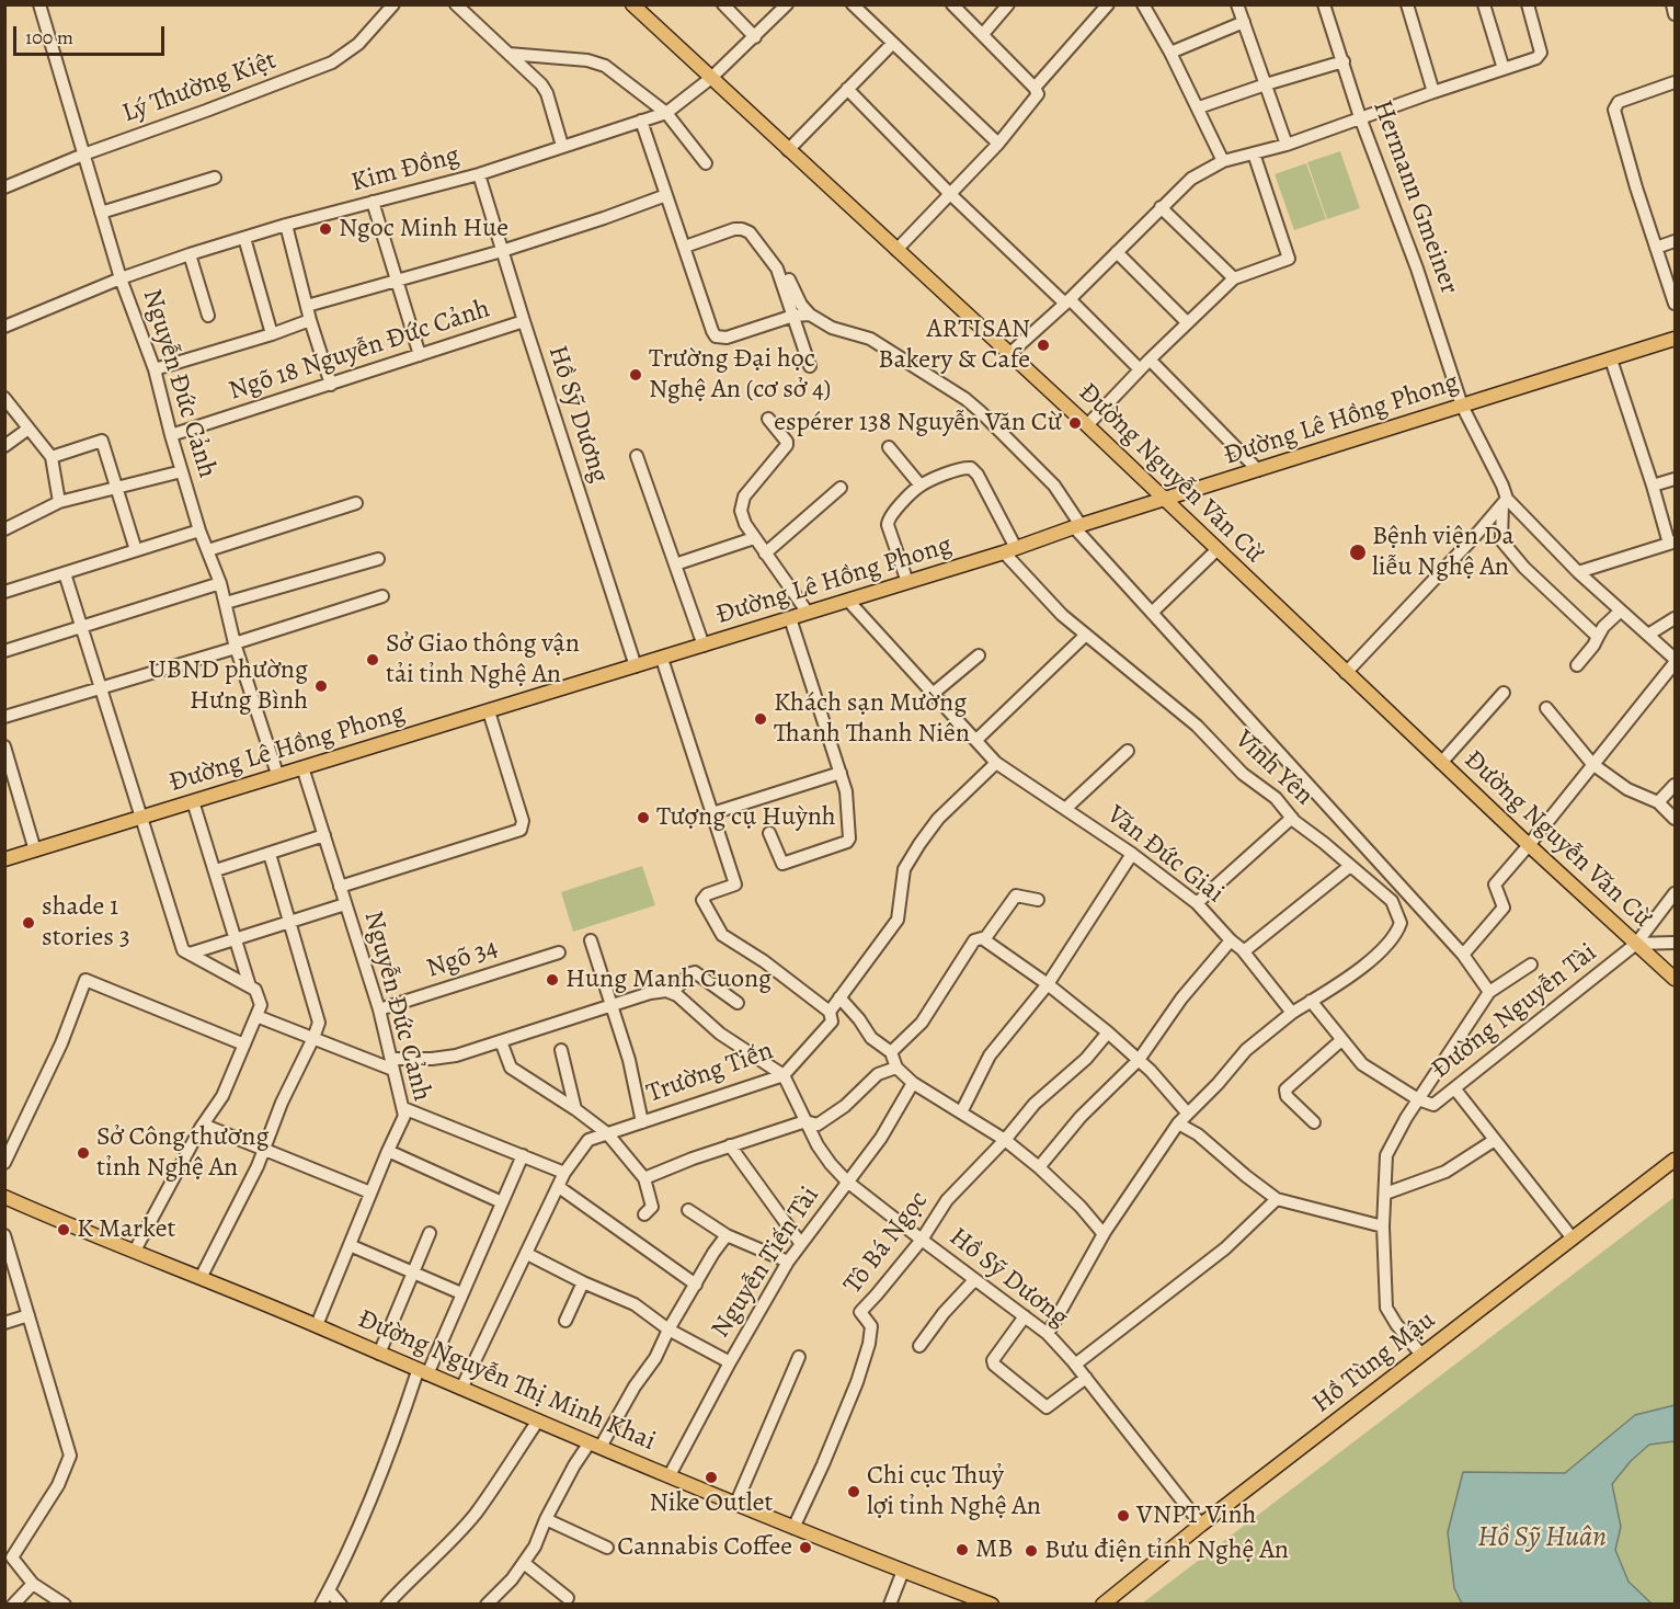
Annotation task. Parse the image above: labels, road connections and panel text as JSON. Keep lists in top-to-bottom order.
{
  "streets": {
    "main road": [
      "Đường Lê Hồng Phong",
      "Đường Nguyễn Văn Cừ",
      "Hồ Tùng Mậu",
      "Đường Nguyễn Thị Minh Khai"
    ],
    "street": [
      "Lý Thường Kiệt",
      "Kim Đồng",
      "Hermann Gmeiner",
      "Ngõ 18 Nguyễn Đức Cảnh",
      "Nguyễn Đức Cảnh",
      "Hồ Sỹ Dương",
      "Vĩnh Yên",
      "Văn Đức Giai",
      "Ngõ 34",
      "Đường Nguyễn Tài",
      "Trường Tiến",
      "Tô Bá Ngọc",
      "Nguyễn Tiến Tài"
    ]
  },
  "crossings": [
    ["Lý Thường Kiệt", "Nguyễn Đức Cảnh"],
    ["Kim Đồng", "Nguyễn Đức Cảnh"],
    ["Kim Đồng", "Hồ Sỹ Dương"],
    ["Kim Đồng", "Đường Nguyễn Văn Cừ"],
    ["Hermann Gmeiner", "Đường Lê Hồng Phong"],
    ["Ngõ 18 Nguyễn Đức Cảnh", "Nguyễn Đức Cảnh"],
    ["Ngõ 18 Nguyễn Đức Cảnh", "Hồ Sỹ Dương"],
    ["Nguyễn Đức Cảnh", "Đường Lê Hồng Phong"],
    ["Nguyễn Đức Cảnh", "Ngõ 34"],
    ["Nguyễn Đức Cảnh", "Đường Nguyễn Thị Minh Khai"],
    ["Hồ Sỹ Dương", "Đường Lê Hồng Phong"],
    ["Hồ Sỹ Dương", "Trường Tiến"],
    ["Hồ Sỹ Dương", "Tô Bá Ngọc"],
    ["Hồ Sỹ Dương", "Nguyễn Tiến Tài"],
    ["Hồ Sỹ Dương", "Hồ Tùng Mậu"],
    ["Đường Lê Hồng Phong", "Đường Nguyễn Văn Cừ"],
    ["Đường Lê Hồng Phong", "Vĩnh Yên"],
    ["Đường Lê Hồng Phong", "Văn Đức Giai"],
    ["Đường Nguyễn Văn Cừ", "Đường Nguyễn Tài"],
    ["Vĩnh Yên", "Văn Đức Giai"],
    ["Văn Đức Giai", "Trường Tiến"],
    ["Đường Nguyễn Tài", "Hồ Tùng Mậu"],
    ["Trường Tiến", "Đường Nguyễn Thị Minh Khai"],
    ["Tô Bá Ngọc", "Đường Nguyễn Thị Minh Khai"],
    ["Nguyễn Tiến Tài", "Đường Nguyễn Thị Minh Khai"]
  ],
  "water": ["Hồ Sỹ Huân"],
  "places": [
    "Ngoc Minh Hue",
    "ARTISAN Bakery & Cafe",
    "Trường Đại học Nghệ An (cơ sở 4)",
    "espérer 138 Nguyễn Văn Cừ",
    "Bệnh viện Da liễu Nghệ An",
    "Sở Giao thông vận tải tỉnh Nghệ An",
    "UBND phường Hưng Bình",
    "Khách sạn Mường Thanh Thanh Niên",
    "Tượng cụ Huỳnh",
    "shade 1 stories 3",
    "Hung Manh Cuong",
    "Sở Công thương tỉnh Nghệ An",
    "K Market",
    "Nike Outlet",
    "Chi cục Thuỷ lợi tỉnh Nghệ An",
    "VNPT Vinh",
    "Cannabis Coffee",
    "MB",
    "Bưu điện tỉnh Nghệ An"
  ],
  "scale_bar": "100 m"
}
